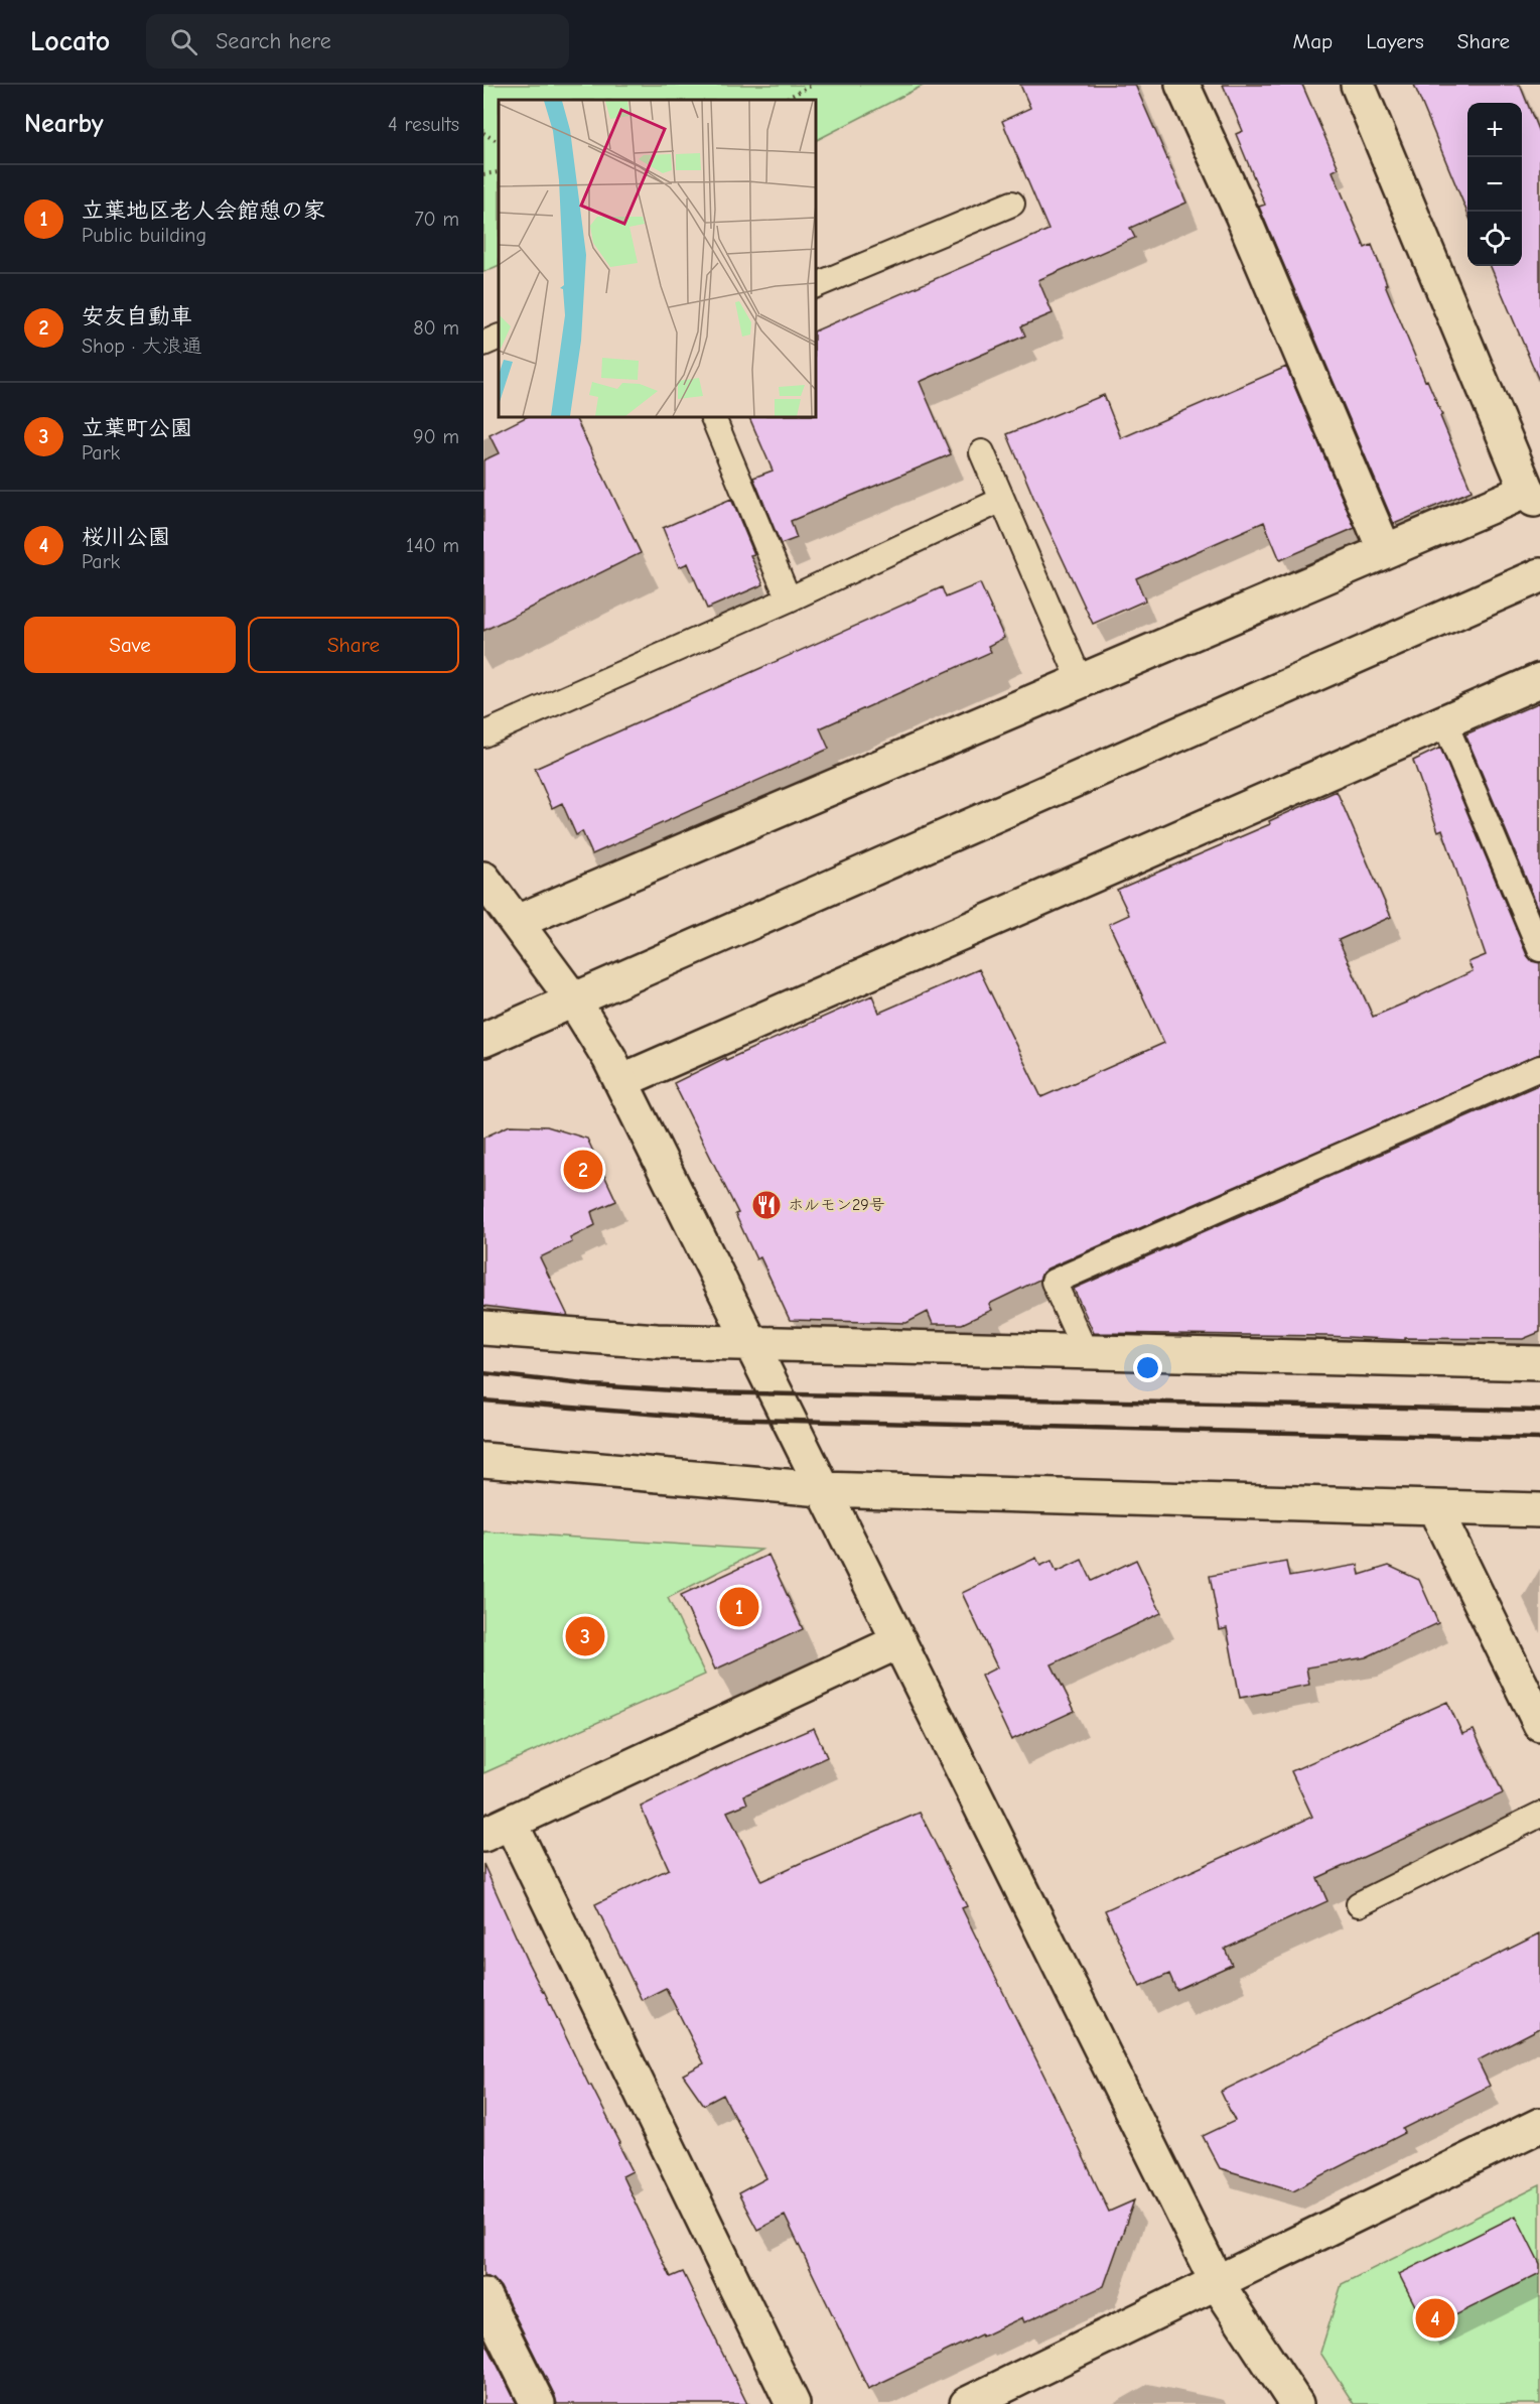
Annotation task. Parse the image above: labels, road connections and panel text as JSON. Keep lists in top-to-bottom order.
{
  "places": {
    "restaurant": ["ホルモン29号"]
  },
  "page": {
    "header": "Locato",
    "search": "Search here",
    "nav": ["Map", "Layers", "Share"],
    "heading": ["Nearby", "4 results"],
    "map_buttons": ["+", "−"],
    "list": [
      {
        "mark": "1",
        "name": "立葉地区老人会館憩の家",
        "note": "Public building",
        "value": "70 m"
      },
      {
        "mark": "2",
        "name": "安友自動車",
        "note": "Shop · 大浪通",
        "value": "80 m"
      },
      {
        "mark": "3",
        "name": "立葉町公園",
        "note": "Park",
        "value": "90 m"
      },
      {
        "mark": "4",
        "name": "桜川公園",
        "note": "Park",
        "value": "140 m"
      }
    ],
    "buttons": ["Save", "Share"],
    "pins": [
      "2",
      "1",
      "3",
      "4"
    ]
  }
}
